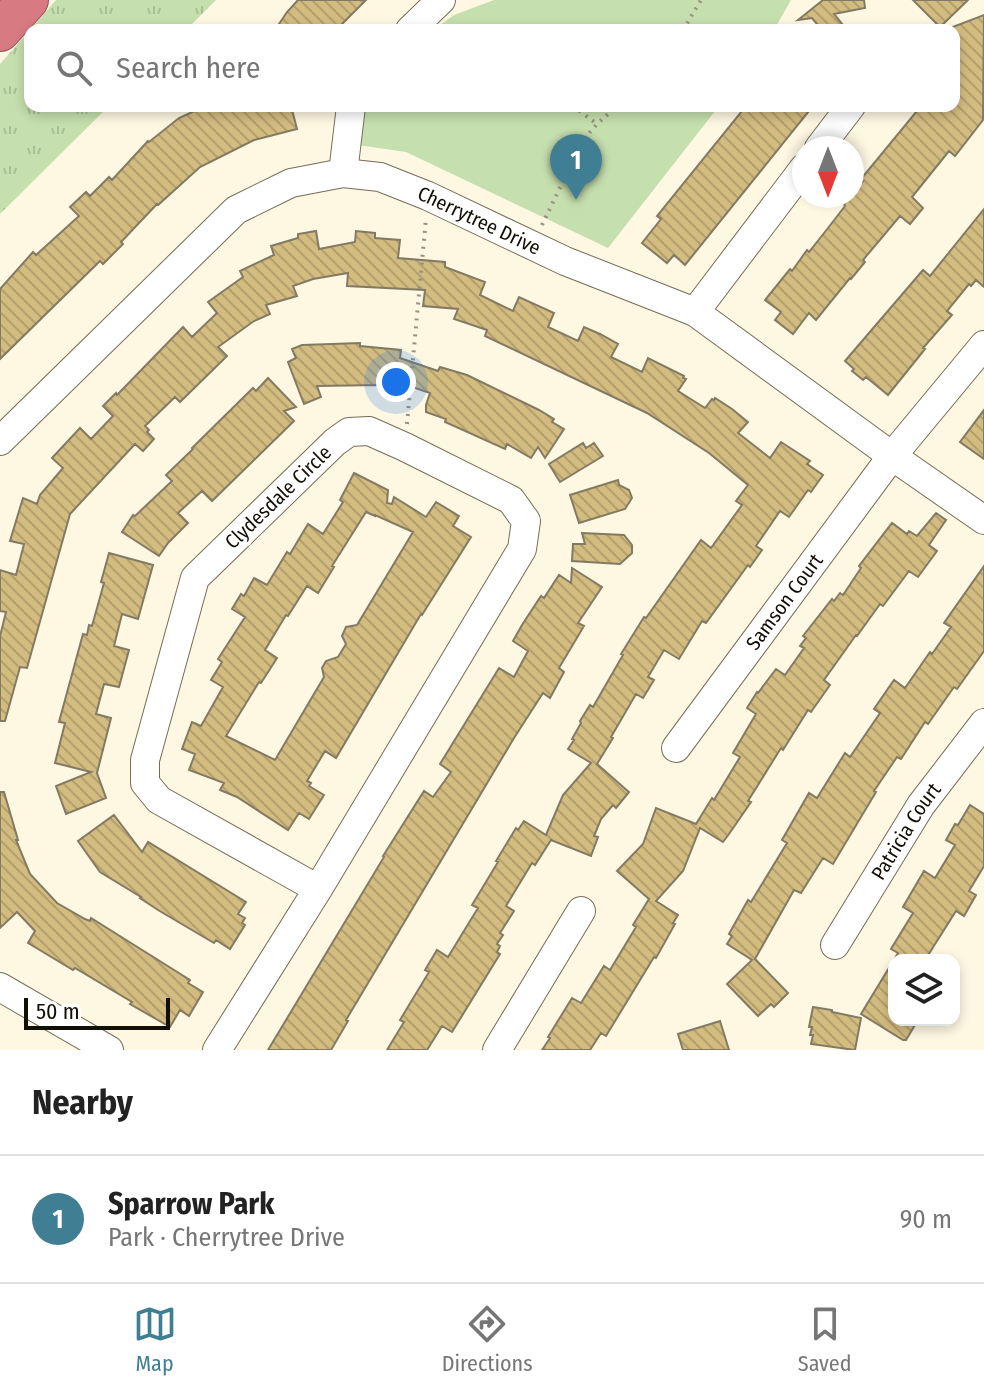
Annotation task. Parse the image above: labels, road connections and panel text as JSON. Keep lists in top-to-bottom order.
{
  "streets": {
    "street": [
      "Cherrytree Drive",
      "Clydesdale Circle",
      "Samson Court",
      "Patricia Court"
    ]
  },
  "crossings": [
    ["Cherrytree Drive", "Samson Court"]
  ],
  "scale_bar": "50 m",
  "north": "bottom",
  "page": {
    "search": "Search here",
    "pins": "1",
    "scale": "50 m",
    "heading": "Nearby",
    "list": [
      {
        "mark": "1",
        "name": "Sparrow Park",
        "note": "Park · Cherrytree Drive",
        "value": "90 m"
      }
    ],
    "nav": ["Map", "Directions", "Saved"]
  }
}
